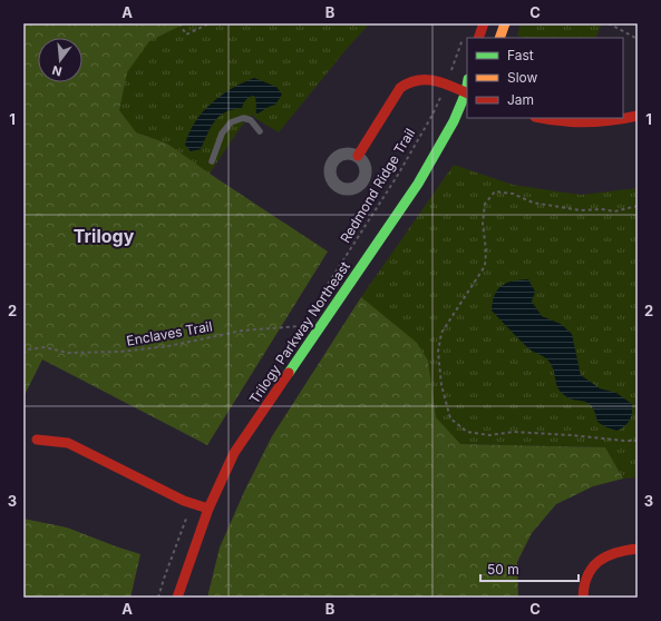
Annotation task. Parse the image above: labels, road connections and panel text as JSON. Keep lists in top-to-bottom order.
{
  "streets": {
    "street": ["Trilogy Parkway Northeast"],
    "path": ["Redmond Ridge Trail", "Enclaves Trail"]
  },
  "crossings": [
    ["Trilogy Parkway Northeast", "Enclaves Trail"]
  ],
  "districts": ["Trilogy"],
  "legend": ["Fast", "Slow", "Jam"],
  "scale_bar": "50 m",
  "north": "bottom",
  "grid": {
    "columns": ["A", "B", "C"],
    "rows": ["1", "2", "3"]
  }
}
